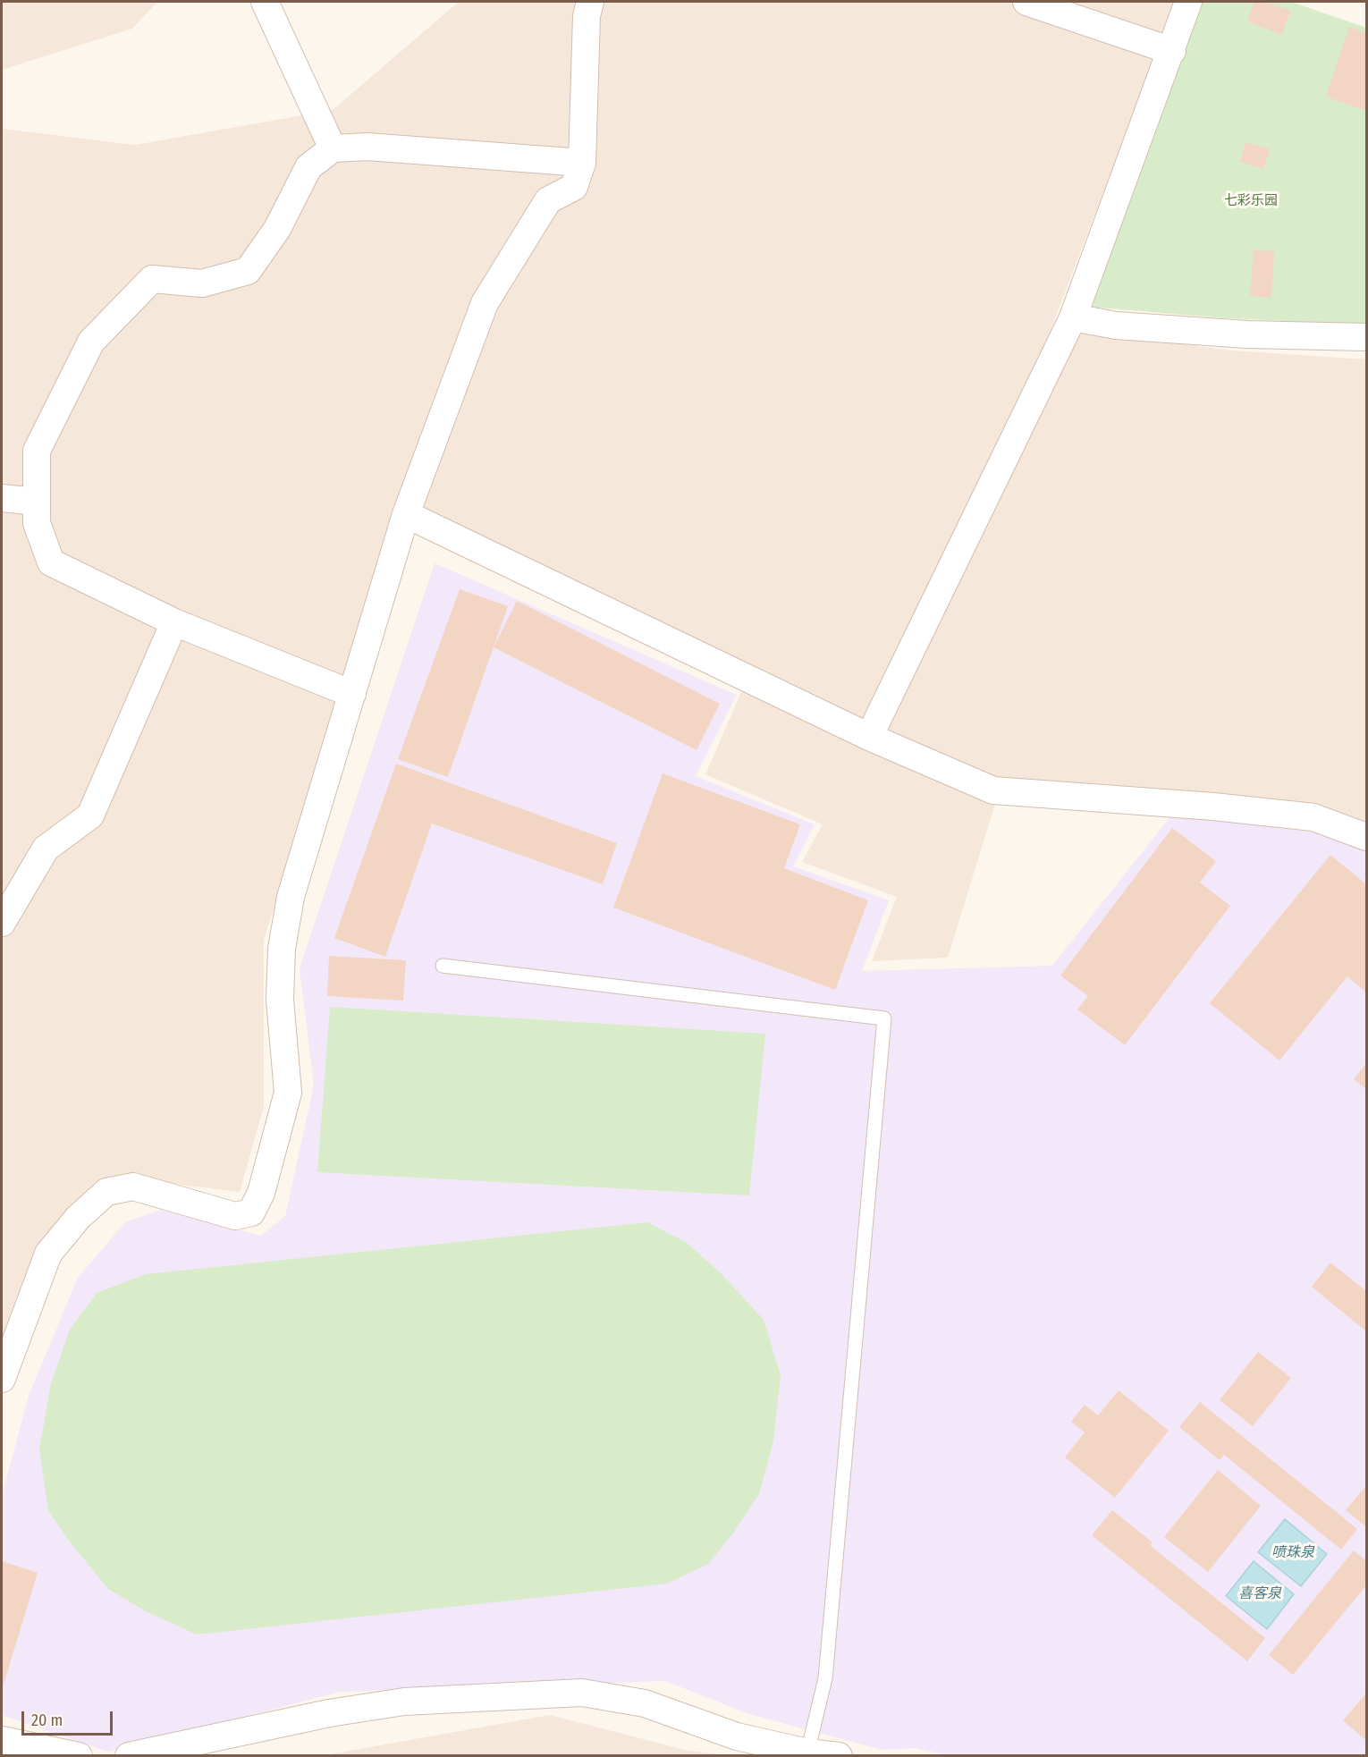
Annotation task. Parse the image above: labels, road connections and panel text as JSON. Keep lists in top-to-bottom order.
{
  "water": ["喷珠泉", "喜客泉"],
  "parks": ["七彩乐园"],
  "scale_bar": "20 m"
}
